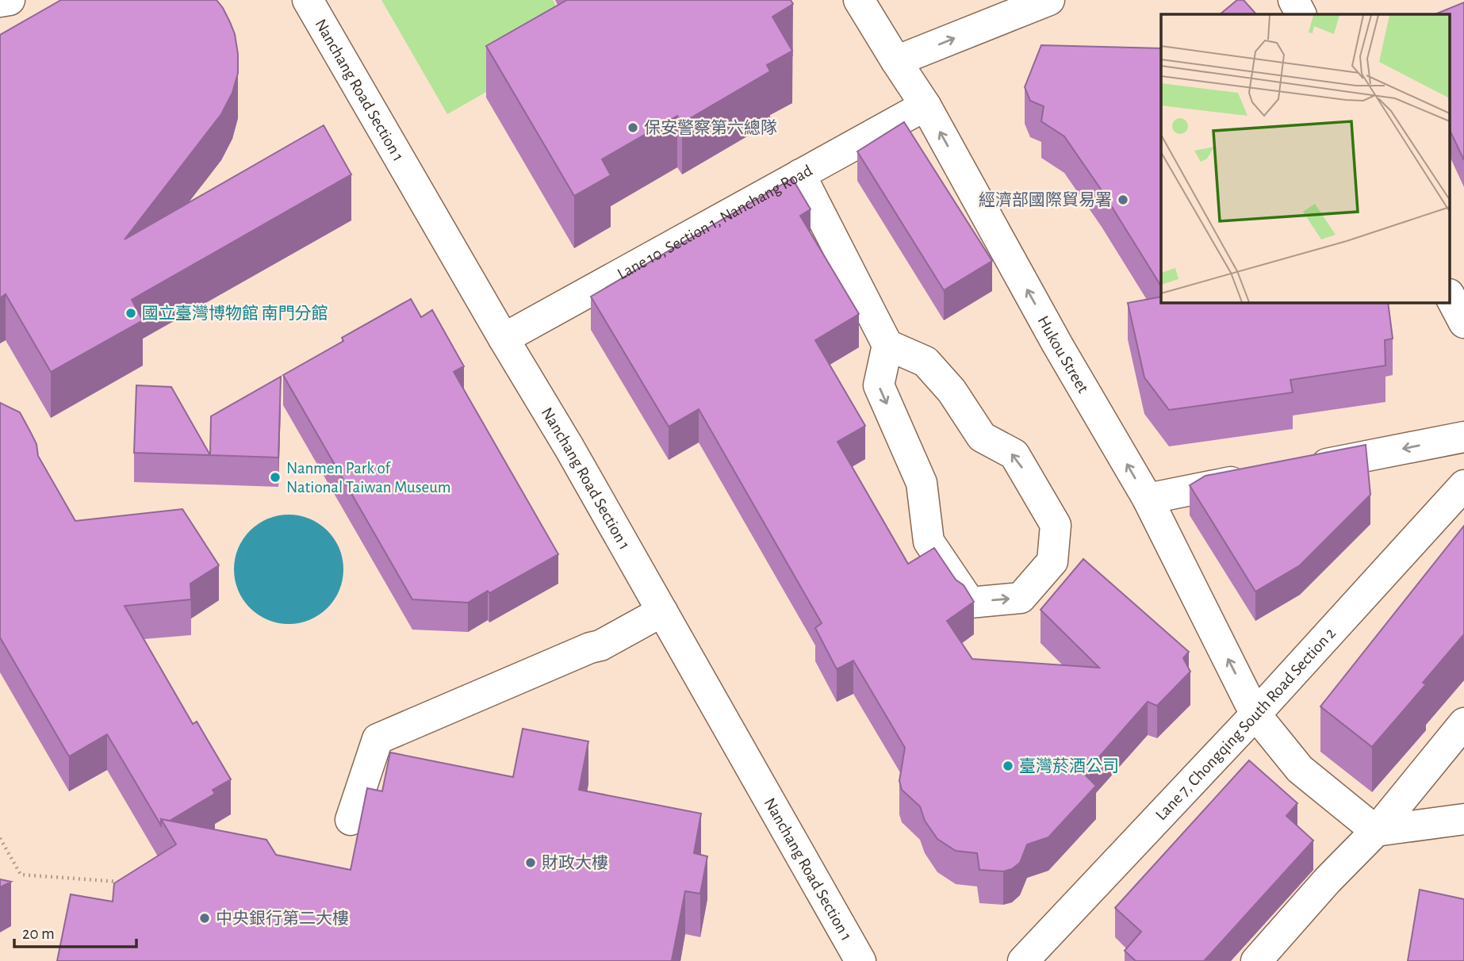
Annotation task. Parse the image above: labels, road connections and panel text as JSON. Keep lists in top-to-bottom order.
{
  "streets": {
    "street": [
      "Nanchang Road Section 1",
      "Lane 10, Section 1, Nanchang Road",
      "Hukou Street",
      "Lane 7, Chongqing South Road Section 2"
    ]
  },
  "crossings": [
    ["Nanchang Road Section 1", "Lane 10, Section 1, Nanchang Road"],
    ["Lane 10, Section 1, Nanchang Road", "Hukou Street"],
    ["Hukou Street", "Lane 7, Chongqing South Road Section 2"]
  ],
  "one_way": ["Hukou Street"],
  "places": [
    "保安警察第六總隊",
    "經濟部國際貿易署",
    "國立臺灣博物館 南門分館",
    "Nanmen Park of National Taiwan Museum",
    "臺灣菸酒公司",
    "財政大樓",
    "中央銀行第二大樓"
  ],
  "scale_bar": "20 m"
}
